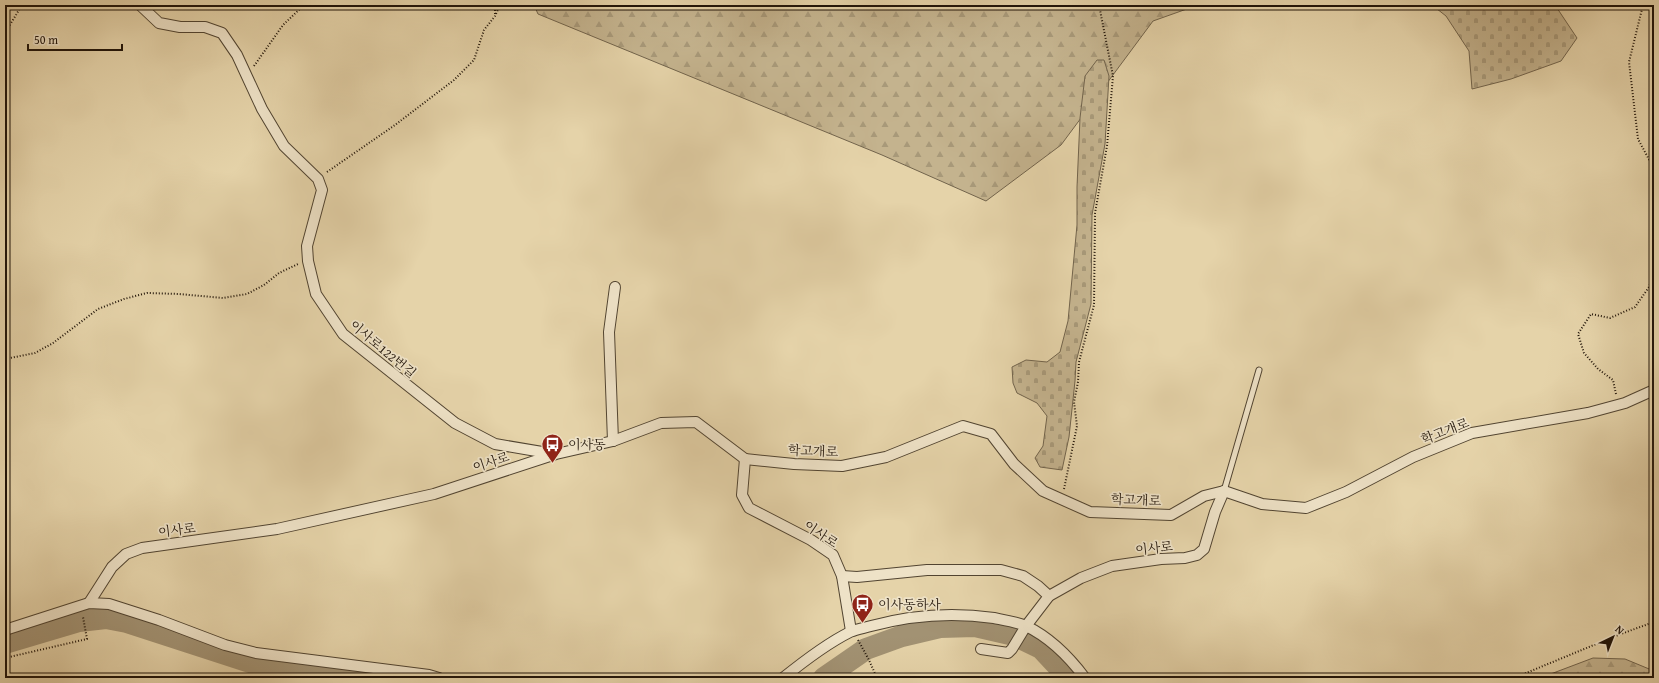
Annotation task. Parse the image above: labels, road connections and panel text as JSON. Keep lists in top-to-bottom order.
{
  "streets": {
    "street": ["이사로122번길", "학고개로", "이사로"]
  },
  "crossings": [
    ["이사로122번길", "이사로"],
    ["학고개로", "이사로"]
  ],
  "places": {
    "bus stop": ["이사동", "이사동하사"]
  },
  "scale_bar": "50 m",
  "north": "top right"
}
